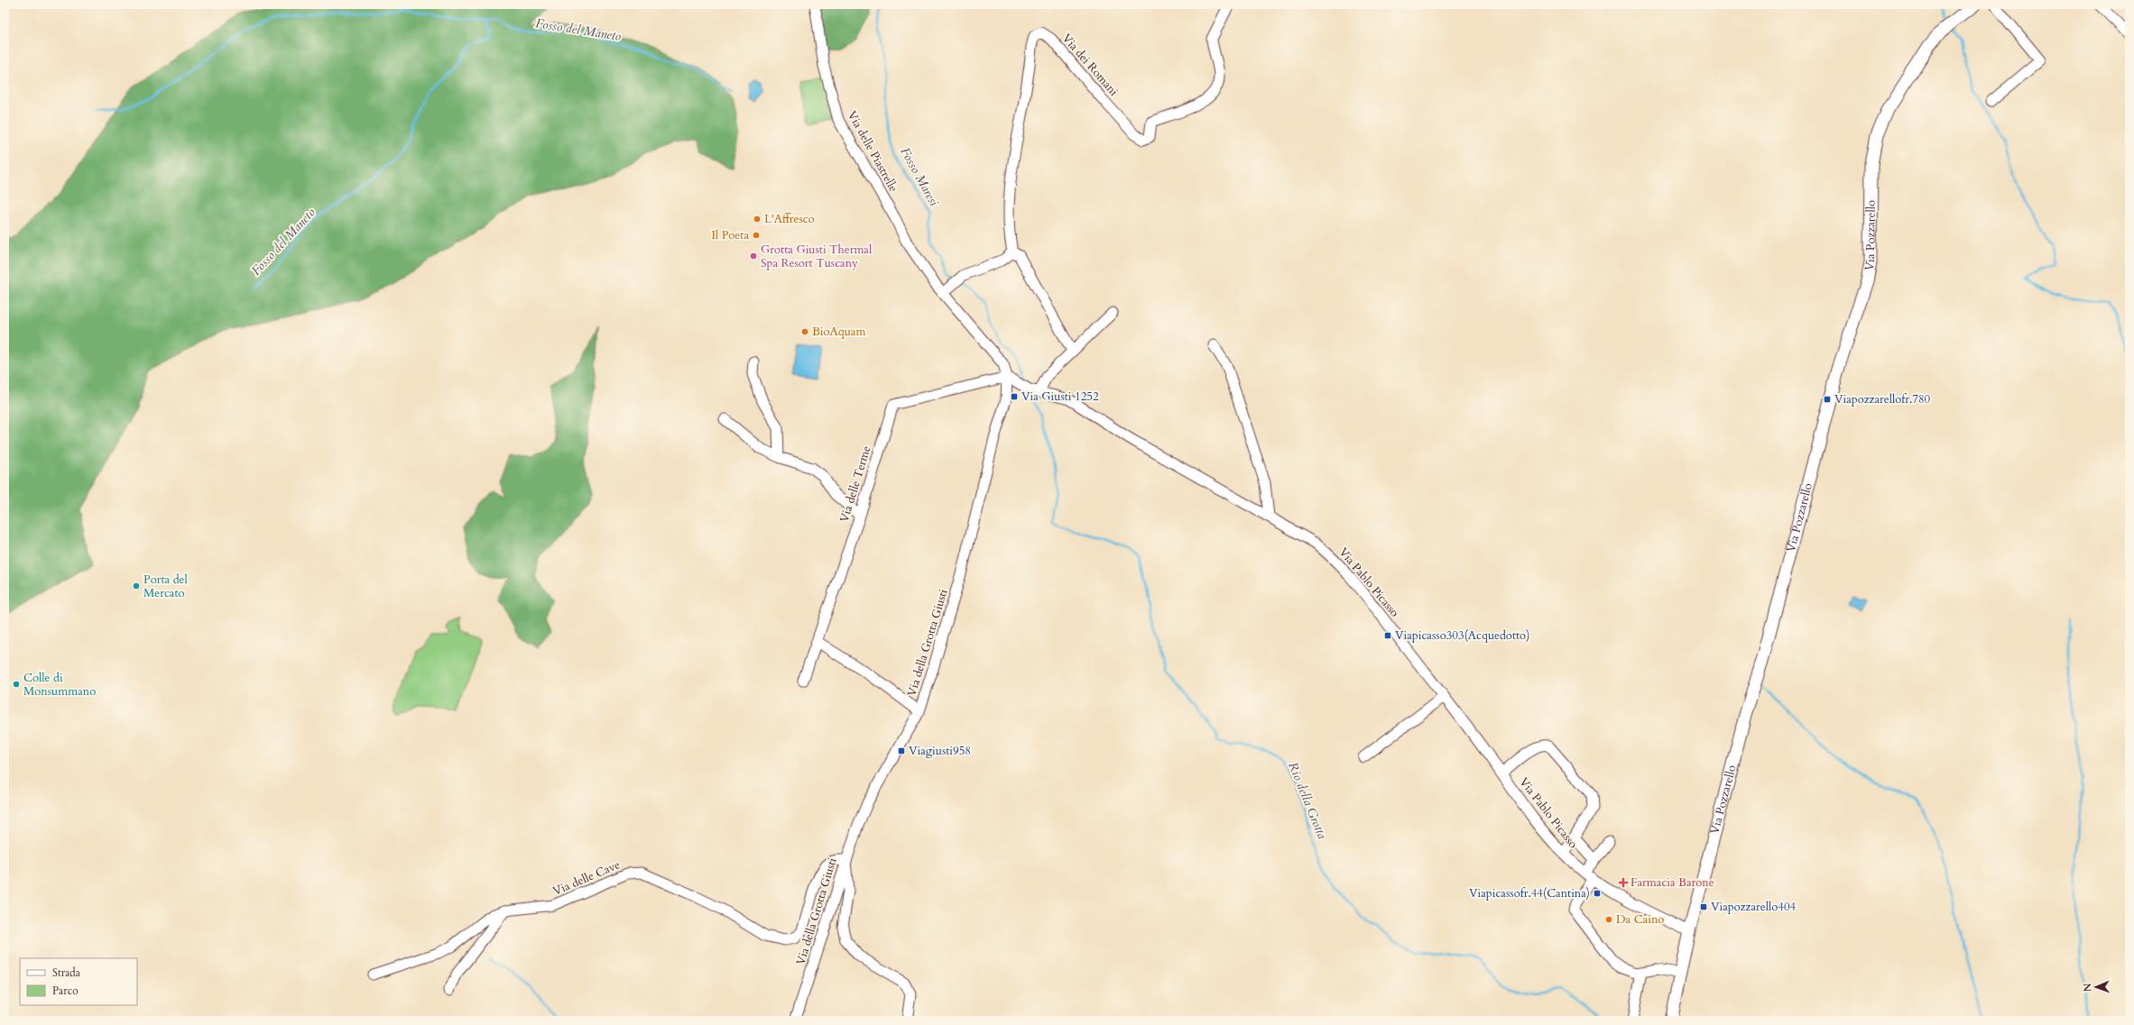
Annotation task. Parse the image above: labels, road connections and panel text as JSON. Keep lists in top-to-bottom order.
{
  "streets": {
    "street": [
      "Via dei Romani",
      "Via delle Piastrelle",
      "Via Pozzarello",
      "Via delle Terme",
      "Via Pablo Picasso",
      "Via della Grotta Giusti",
      "Via delle Cave"
    ]
  },
  "crossings": [
    ["Via delle Piastrelle", "Via della Grotta Giusti"],
    ["Via Pozzarello", "Via Pablo Picasso"],
    ["Via delle Terme", "Via Pablo Picasso"],
    ["Via delle Terme", "Via della Grotta Giusti"],
    ["Via Pablo Picasso", "Via della Grotta Giusti"],
    ["Via della Grotta Giusti", "Via delle Cave"]
  ],
  "water": ["Fosso del Maneto", "Fosso Maresi", "Rio della Grotta"],
  "places": {
    "other": [
      "L'Affresco",
      "Il Poeta",
      "Grotta Giusti Thermal Spa Resort Tuscany",
      "BioAquam",
      "Porta del Mercato",
      "Colle di Monsummano",
      "Da Caino"
    ],
    "transit": [
      "Via Giusti 1252",
      "Viapozzarellofr.780",
      "Viapicasso303(Acquedotto)",
      "Viagiusti958",
      "Viapicassofr.44(Cantina)",
      "Viapozzarello404"
    ],
    "health": ["Farmacia Barone"]
  },
  "legend": ["Strada", "Parco"],
  "north": "left"
}
